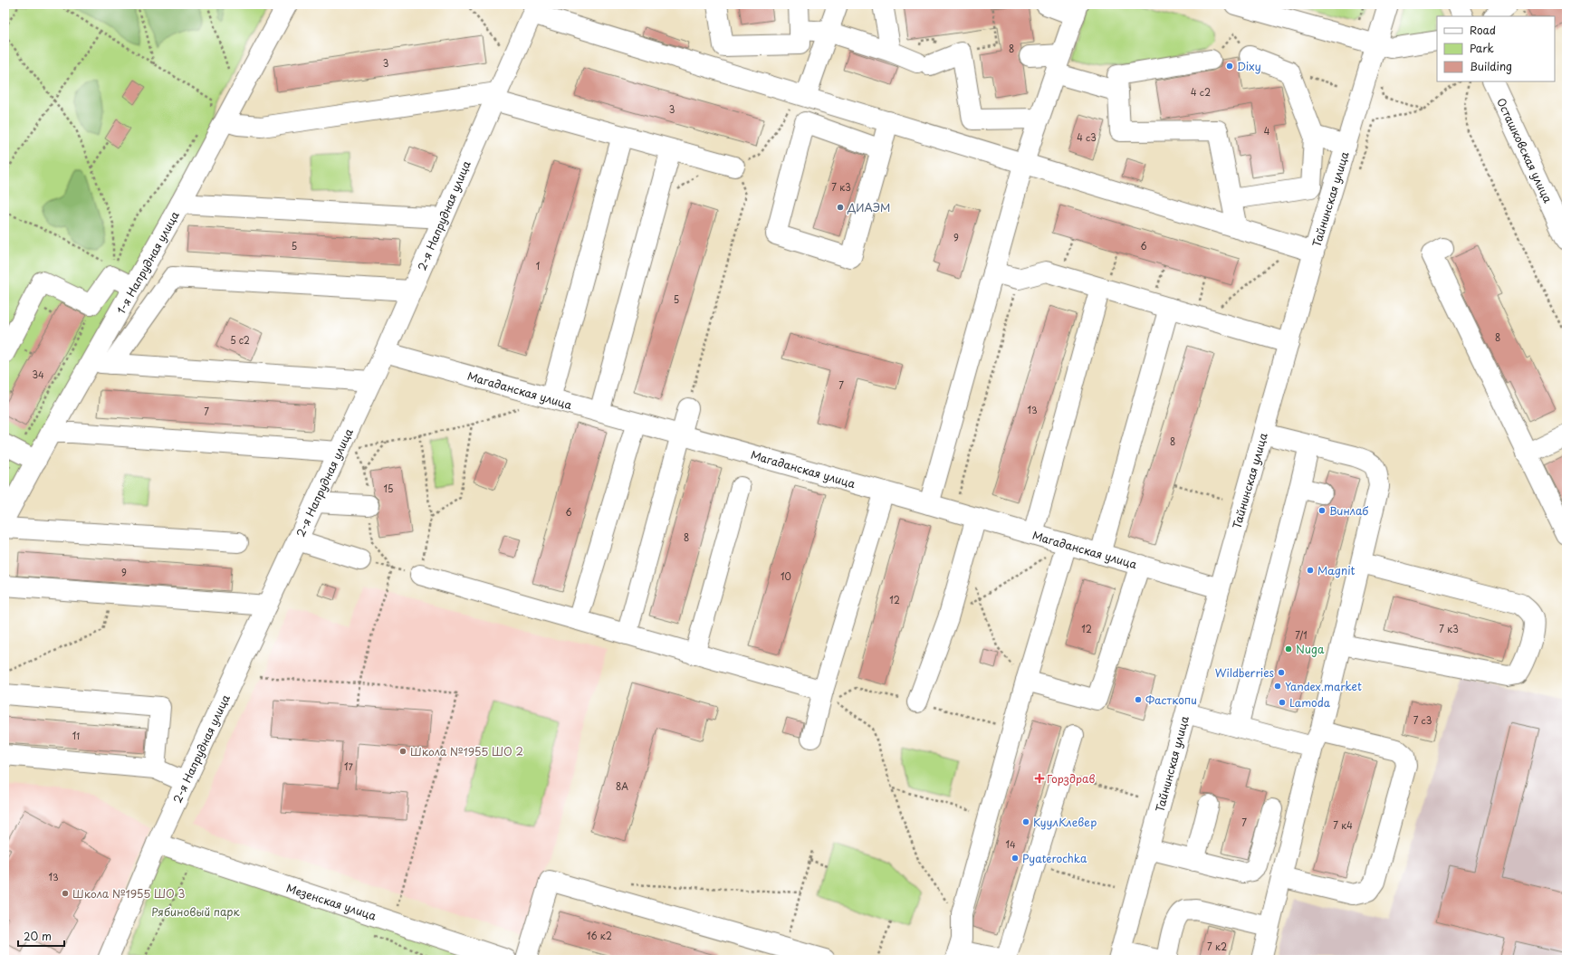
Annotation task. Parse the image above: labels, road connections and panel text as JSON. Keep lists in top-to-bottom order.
{
  "streets": {
    "street": [
      "Осташковская улица",
      "Тайнинская улица",
      "2-я Напрудная улица",
      "1-я Напрудная улица",
      "Магаданская улица",
      "Мезенская улица"
    ]
  },
  "crossings": [
    ["Тайнинская улица", "Магаданская улица"],
    ["2-я Напрудная улица", "Магаданская улица"],
    ["2-я Напрудная улица", "Мезенская улица"]
  ],
  "parks": ["Рябиновый парк"],
  "places": {
    "other": [
      "Dixy",
      "ДИАЭМ",
      "Винлаб",
      "Magnit",
      "Nuga",
      "Wildberries",
      "Yandex.market",
      "Фасткопи",
      "Lamoda",
      "Школа №1955 ШО 2",
      "КуулКлевер",
      "Pyaterochka",
      "Школа №1955 ШО 3"
    ],
    "health": ["Горздрав"]
  },
  "house_numbers": [
    "8",
    "3",
    "4 с2",
    "3",
    "4",
    "4 с3",
    "7 к3",
    "9",
    "5",
    "6",
    "1",
    "5",
    "8",
    "5 с2",
    "34",
    "7",
    "13",
    "7",
    "8",
    "15",
    "6",
    "8",
    "9",
    "10",
    "12",
    "12",
    "7 к3",
    "7/1",
    "7 с3",
    "11",
    "17",
    "8А",
    "7",
    "7 к4",
    "14",
    "13",
    "16 к2",
    "7 к2"
  ],
  "legend": ["Road", "Park", "Building"],
  "scale_bar": "20 m"
}
